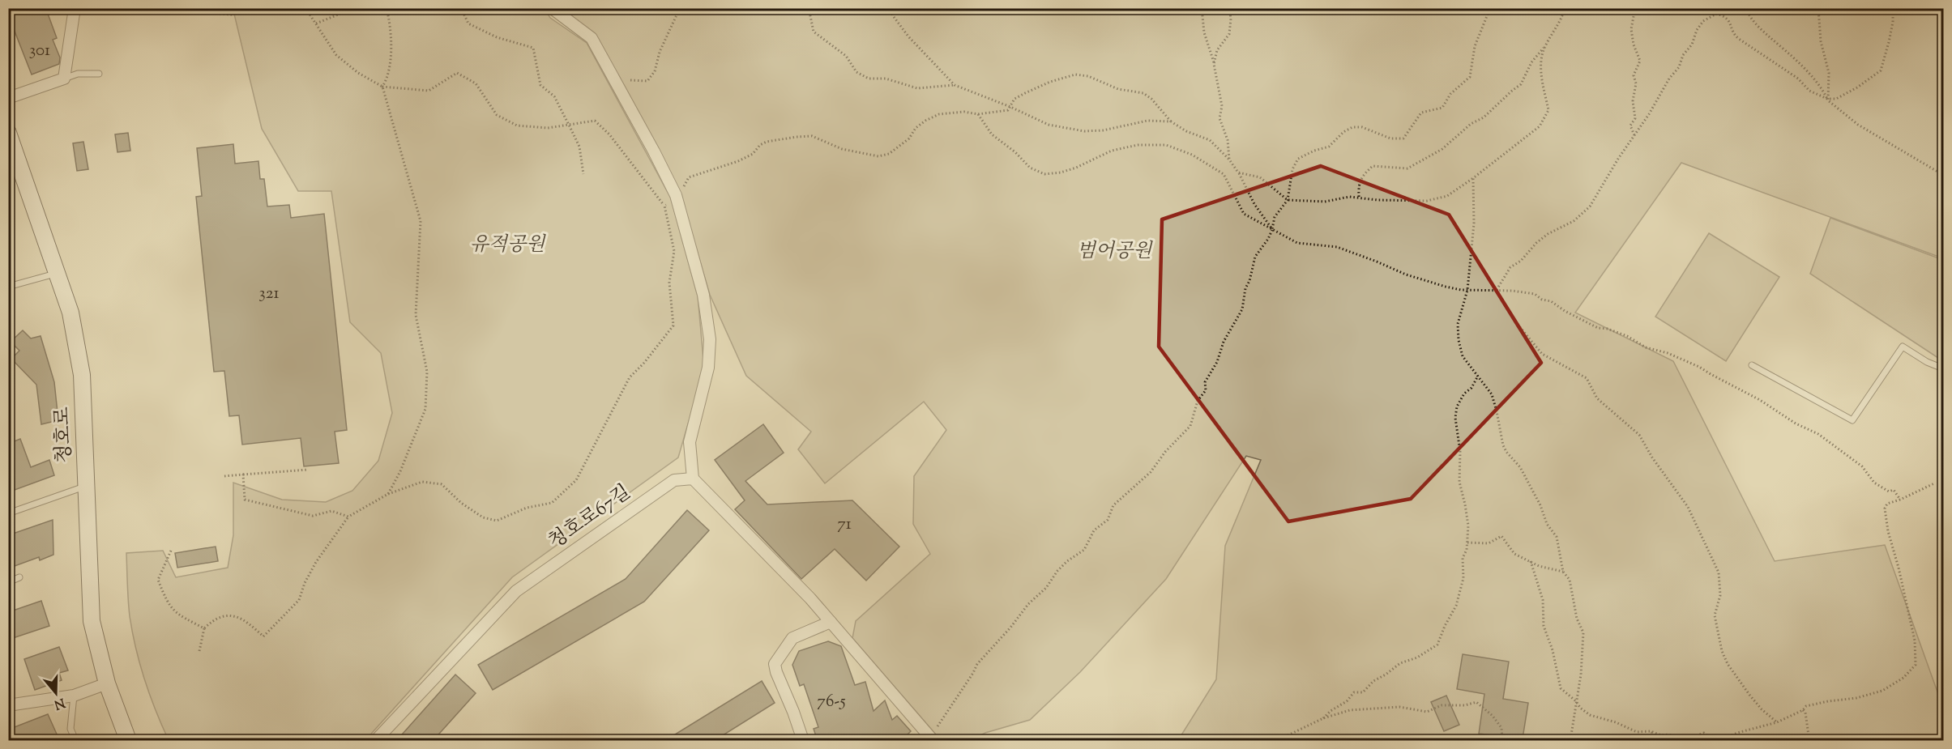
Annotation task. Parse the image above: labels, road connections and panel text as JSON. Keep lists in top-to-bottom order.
{
  "streets": {
    "main road": ["청호로"],
    "street": ["청호로67길"]
  },
  "parks": ["유적공원", "범어공원"],
  "house_numbers": [
    "301",
    "321",
    "71",
    "76-5"
  ],
  "north": "bottom"
}
